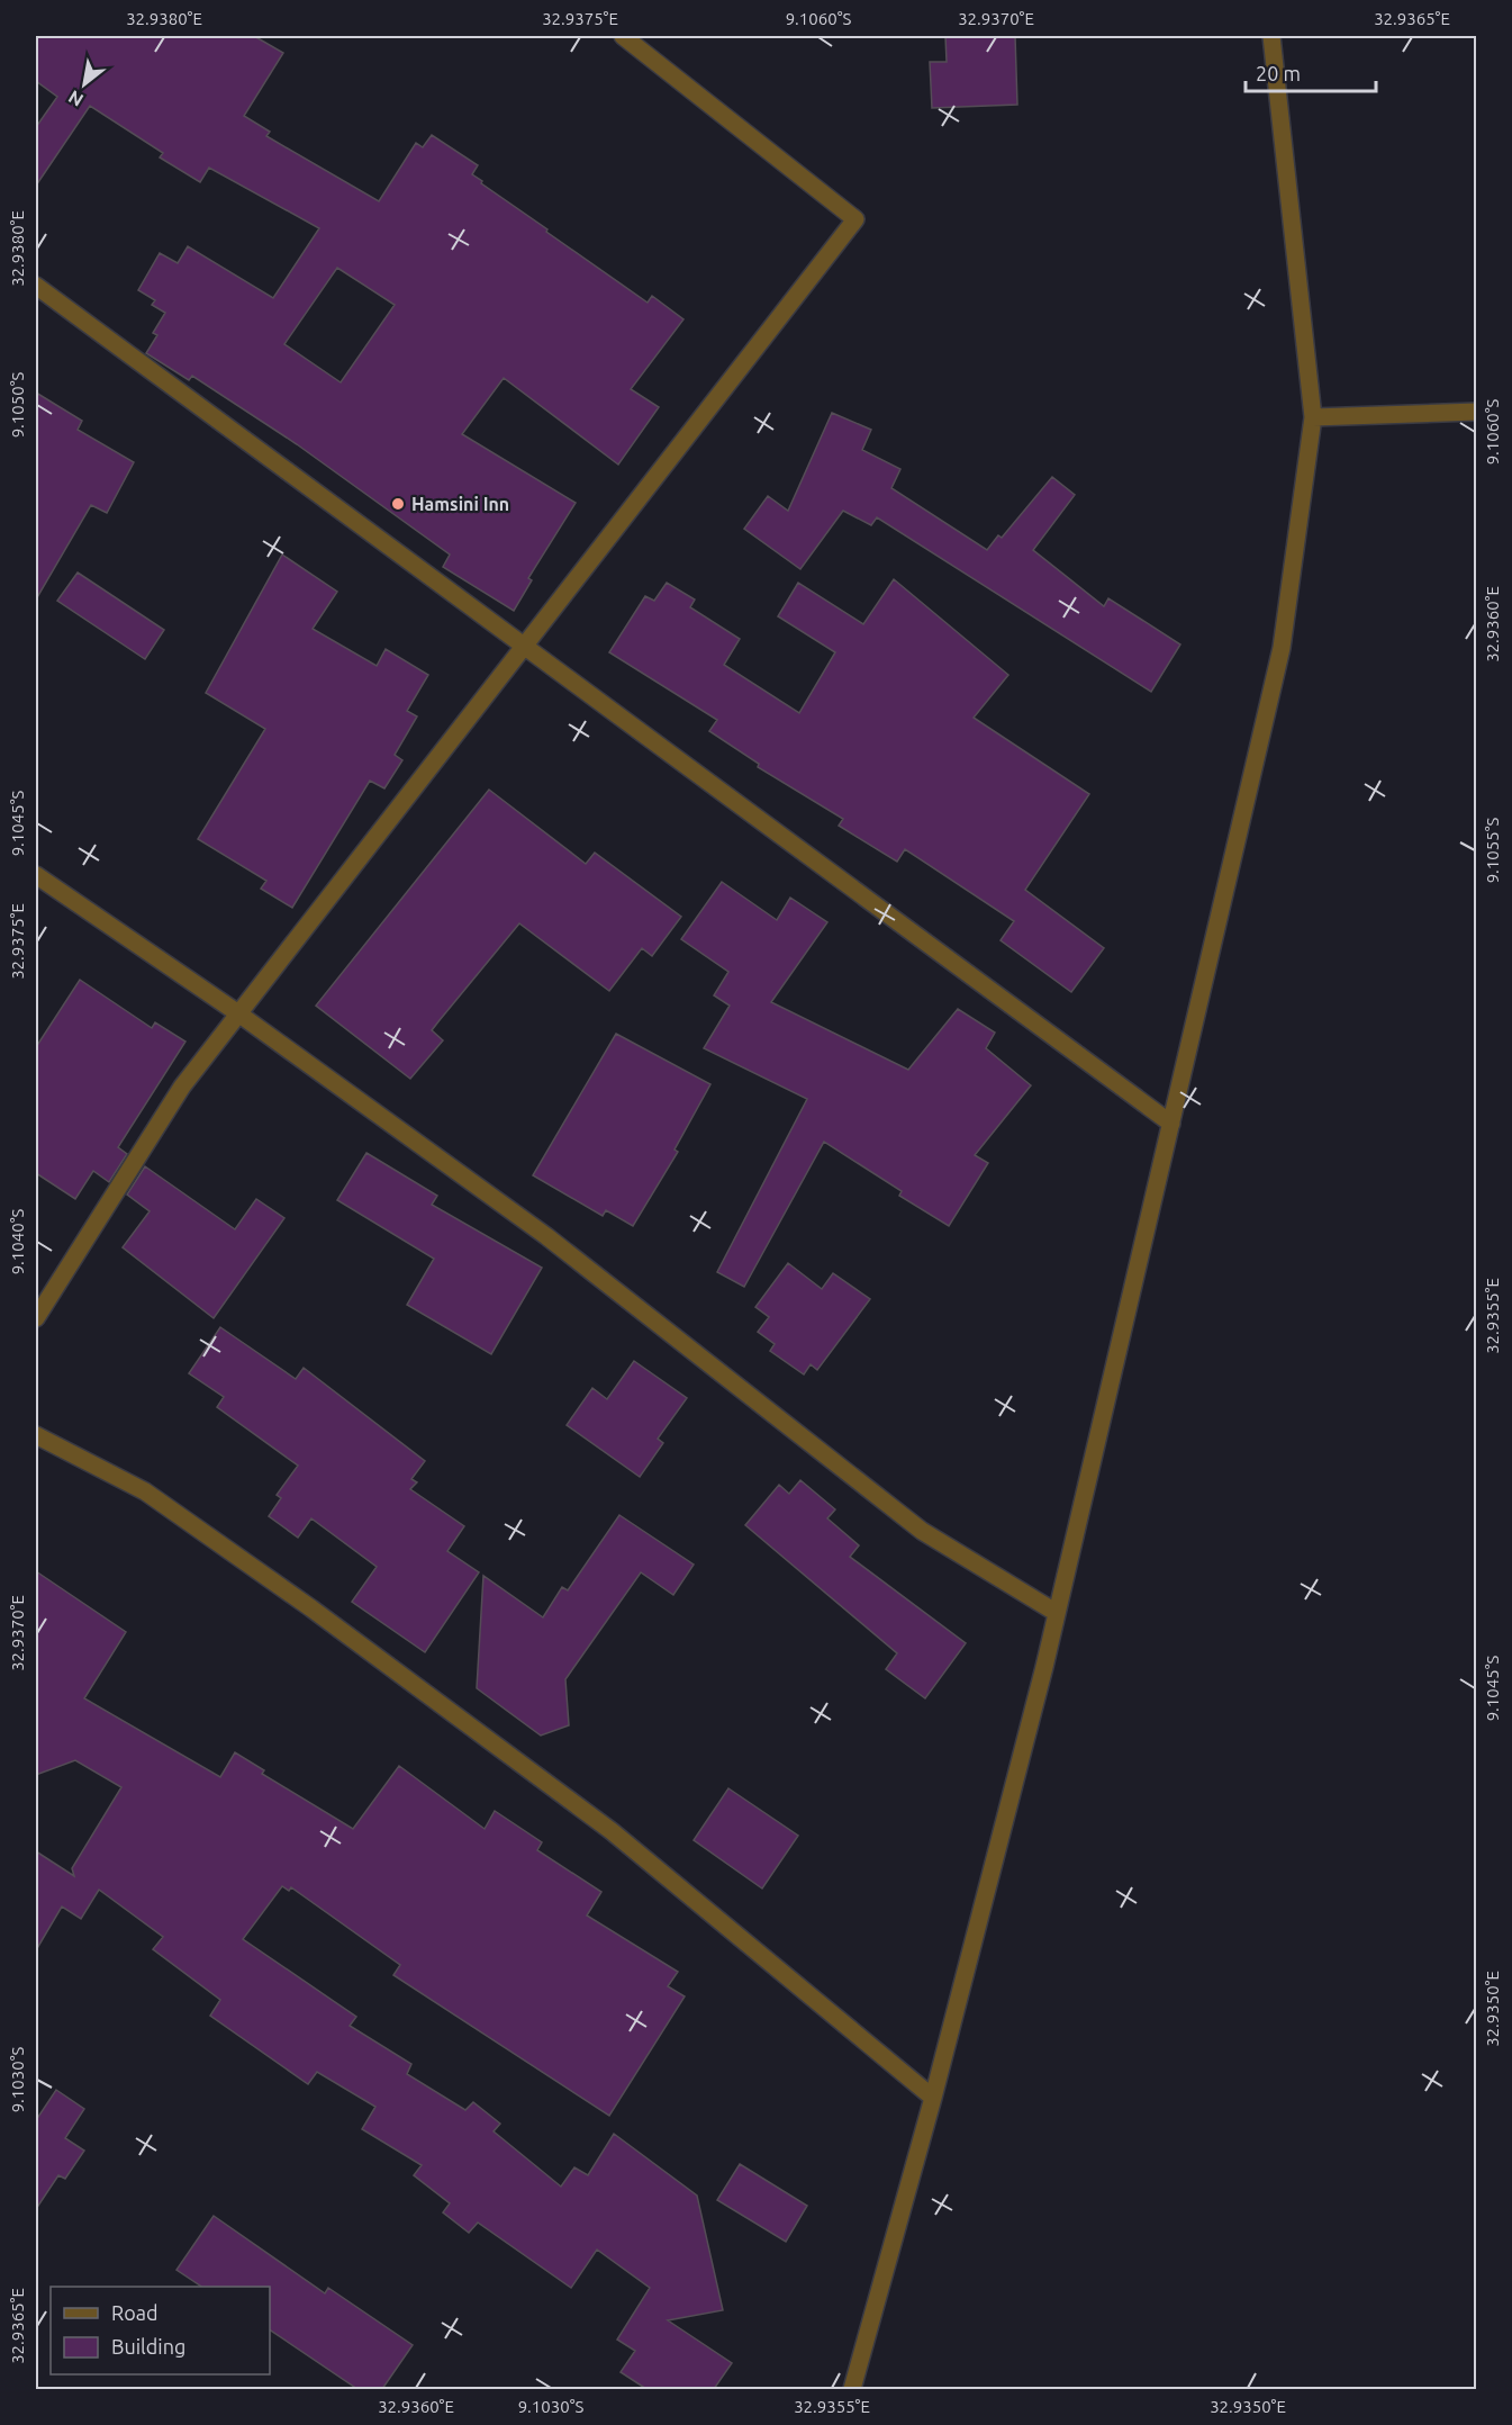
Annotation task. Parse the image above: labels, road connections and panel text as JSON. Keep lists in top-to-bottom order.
{
  "places": ["Hamsini Inn"],
  "legend": ["Road", "Building"],
  "scale_bar": "20 m",
  "north": "bottom left",
  "coordinates": [
    "32.9380°E",
    "32.9375°E",
    "9.1060°S",
    "32.9370°E",
    "32.9365°E",
    "9.1050°S",
    "32.9360°E",
    "9.1045°S",
    "9.1055°S",
    "9.1040°S",
    "32.9355°E",
    "32.9350°E",
    "9.1030°S"
  ]
}
